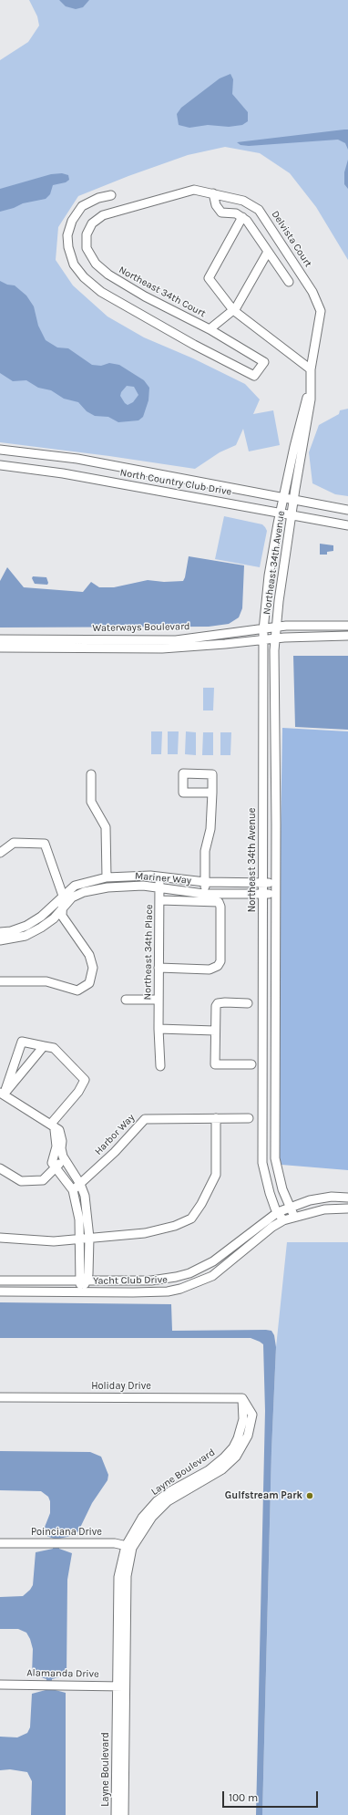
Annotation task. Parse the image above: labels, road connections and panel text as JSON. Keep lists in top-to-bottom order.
{
  "streets": {
    "street": [
      "Delvista Court",
      "Northeast 34th Court",
      "North Country Club Drive",
      "Northeast 34th Avenue",
      "Waterways Boulevard",
      "Mariner Way",
      "Northeast 34th Place",
      "Harbor Way",
      "Yacht Club Drive",
      "Holiday Drive",
      "Layne Boulevard",
      "Poinciana Drive",
      "Alamanda Drive"
    ]
  },
  "crossings": [
    ["Delvista Court", "Northeast 34th Court"],
    ["North Country Club Drive", "Northeast 34th Avenue"],
    ["Northeast 34th Avenue", "Waterways Boulevard"],
    ["Northeast 34th Avenue", "Mariner Way"],
    ["Northeast 34th Avenue", "Yacht Club Drive"],
    ["Mariner Way", "Northeast 34th Place"],
    ["Holiday Drive", "Layne Boulevard"],
    ["Layne Boulevard", "Poinciana Drive"],
    ["Layne Boulevard", "Alamanda Drive"]
  ],
  "places": ["Gulfstream Park"],
  "scale_bar": "100 m"
}
